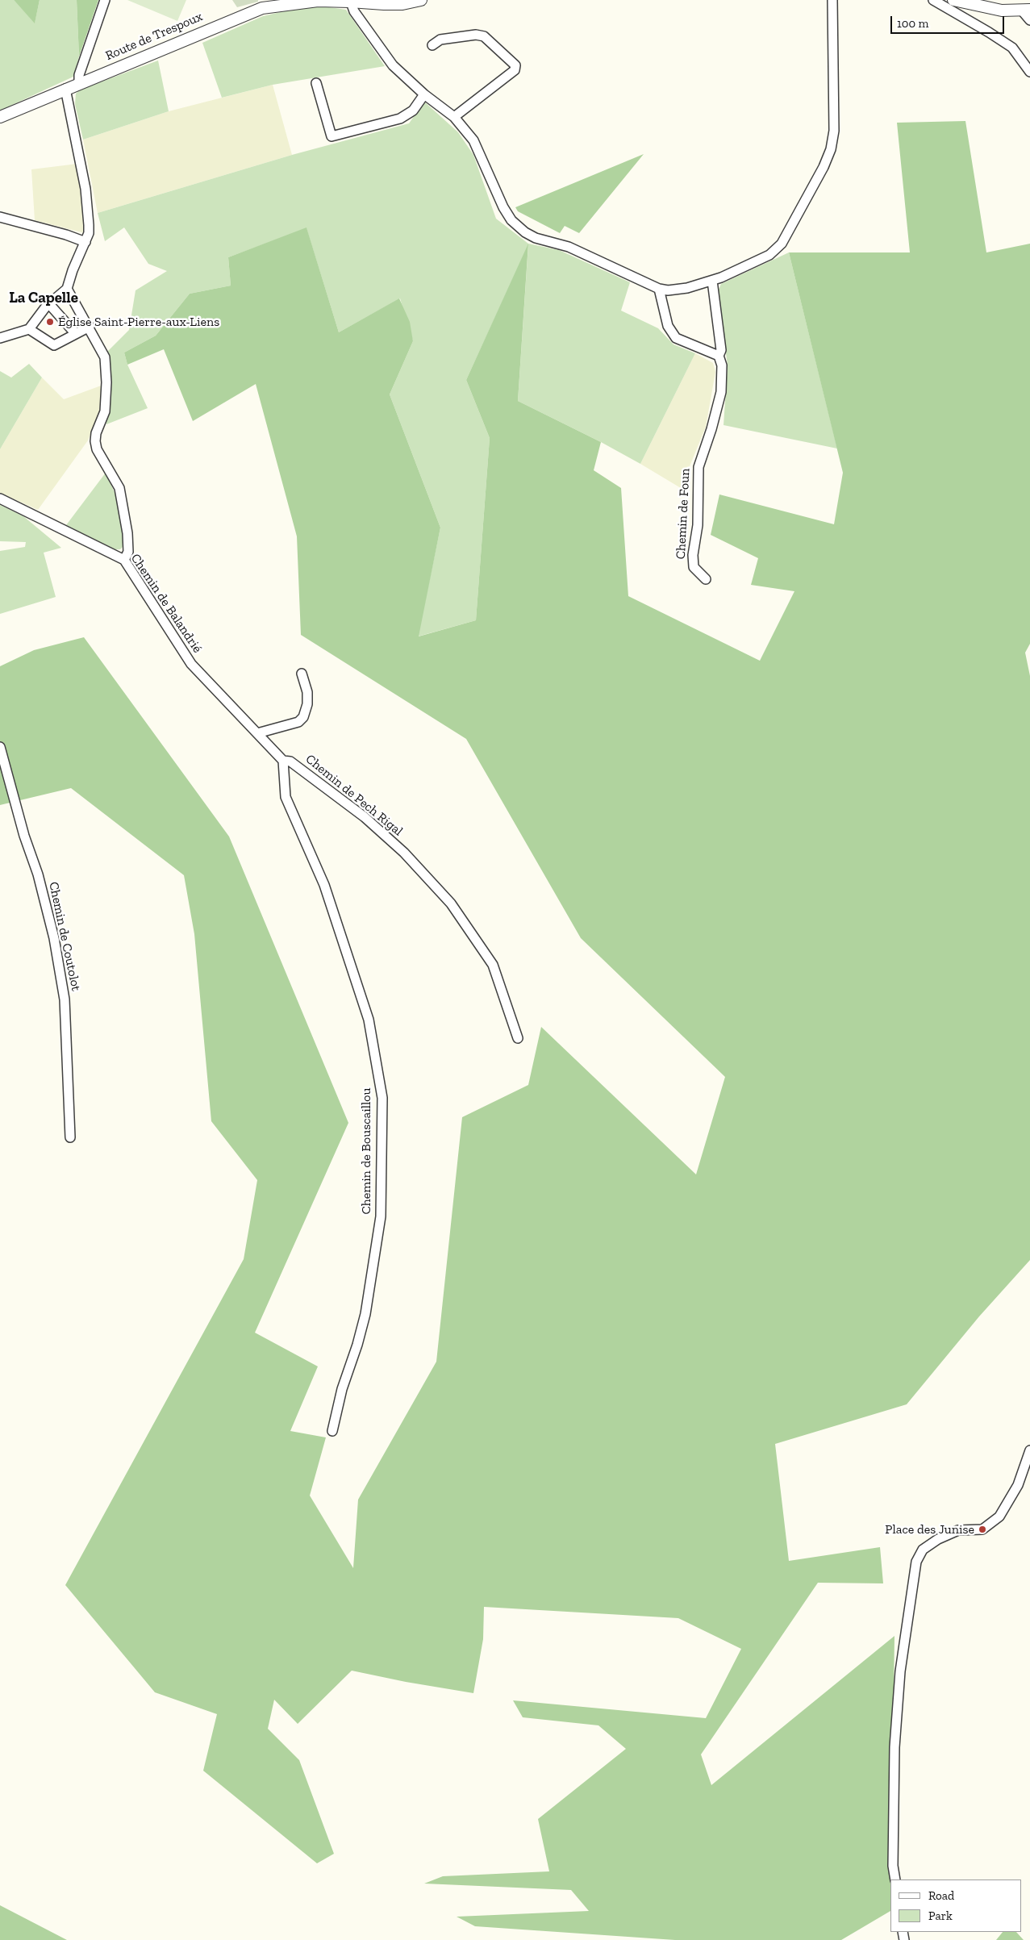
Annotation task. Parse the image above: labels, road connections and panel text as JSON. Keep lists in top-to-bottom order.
{
  "streets": {
    "street": [
      "Route de Trespoux",
      "Chemin de Foun",
      "Chemin de Balandrié",
      "Chemin de Pech Rigal",
      "Chemin de Coutolot",
      "Chemin de Bouscaillou"
    ]
  },
  "crossings": [
    ["Chemin de Balandrié", "Chemin de Pech Rigal"],
    ["Chemin de Balandrié", "Chemin de Bouscaillou"],
    ["Chemin de Pech Rigal", "Chemin de Bouscaillou"]
  ],
  "districts": ["La Capelle"],
  "places": ["Église Saint-Pierre-aux-Liens", "Place des Junise"],
  "legend": ["Road", "Park"],
  "scale_bar": "100 m"
}
